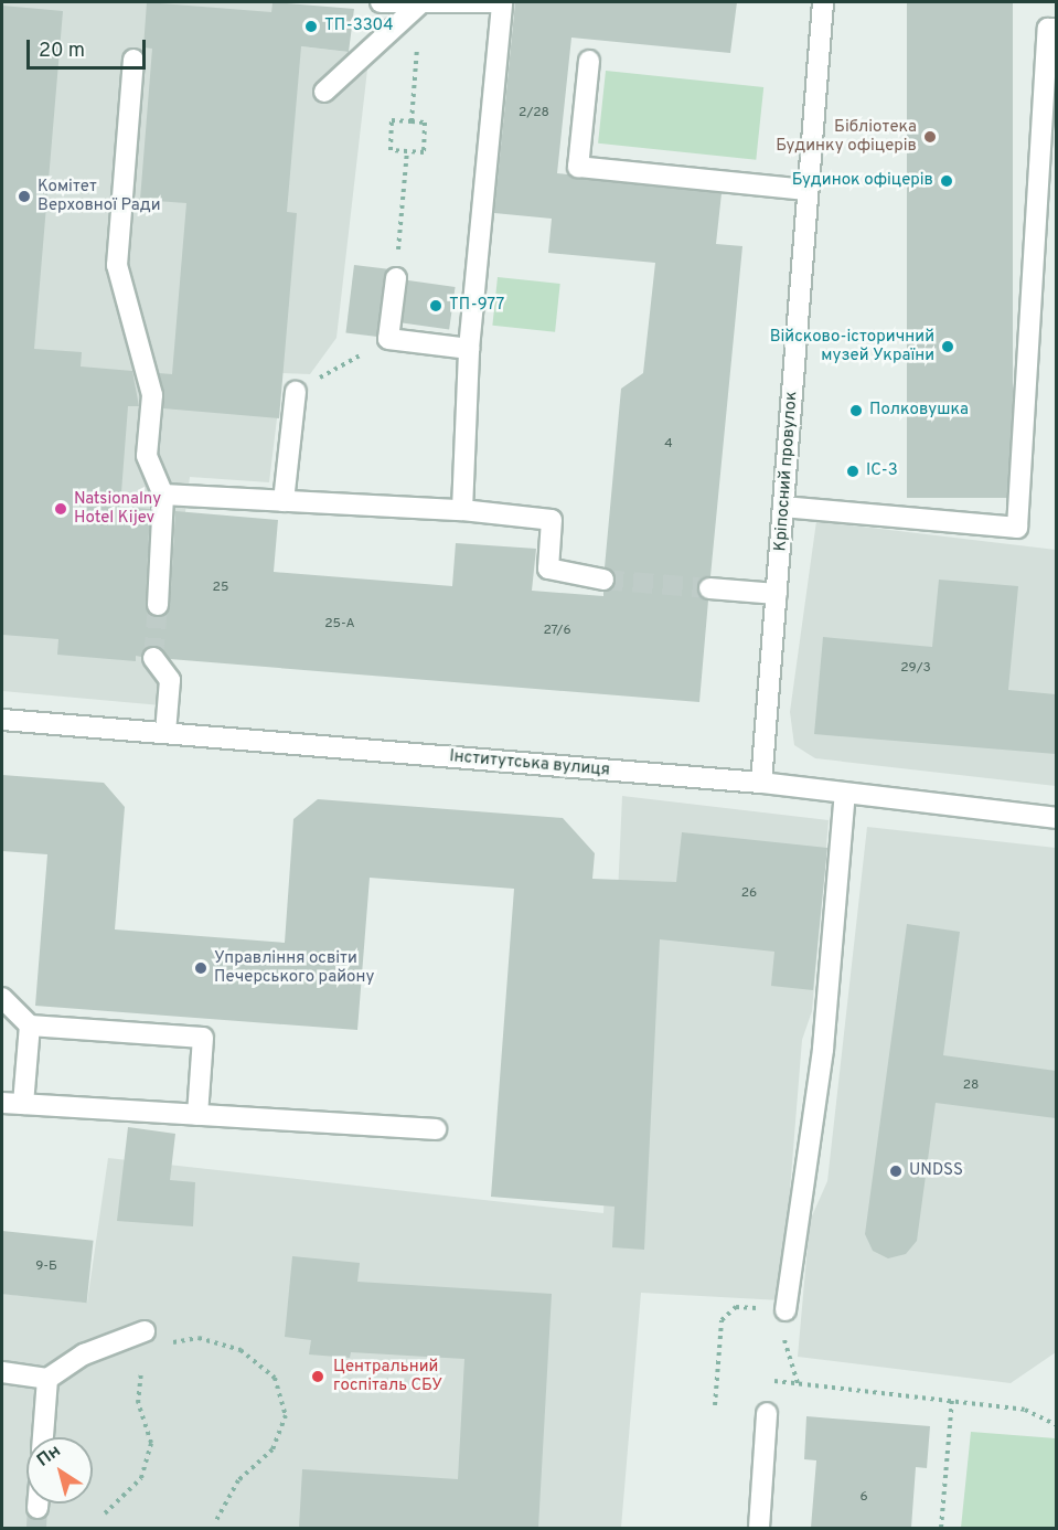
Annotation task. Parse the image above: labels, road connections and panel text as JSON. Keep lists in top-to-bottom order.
{
  "streets": {
    "street": ["Кріпосний провулок", "Інститутська вулиця"]
  },
  "crossings": [
    ["Кріпосний провулок", "Інститутська вулиця"]
  ],
  "places": [
    "ТП-3304",
    "Бібліотека Будинку офіцерів",
    "Будинок офіцерів",
    "Комітет Верховної Ради",
    "ТП-977",
    "Війсково-історичний музей України",
    "Полковушка",
    "ІС-3",
    "Natsionalny Hotel Kijev",
    "Управління освіти Печерського району",
    "UNDSS",
    "Центральний госпіталь СБУ"
  ],
  "house_numbers": [
    "2/28",
    "4",
    "25",
    "25-А",
    "27/6",
    "29/3",
    "26",
    "28",
    "9-Б",
    "6"
  ],
  "scale_bar": "20 m",
  "north": "top left"
}
